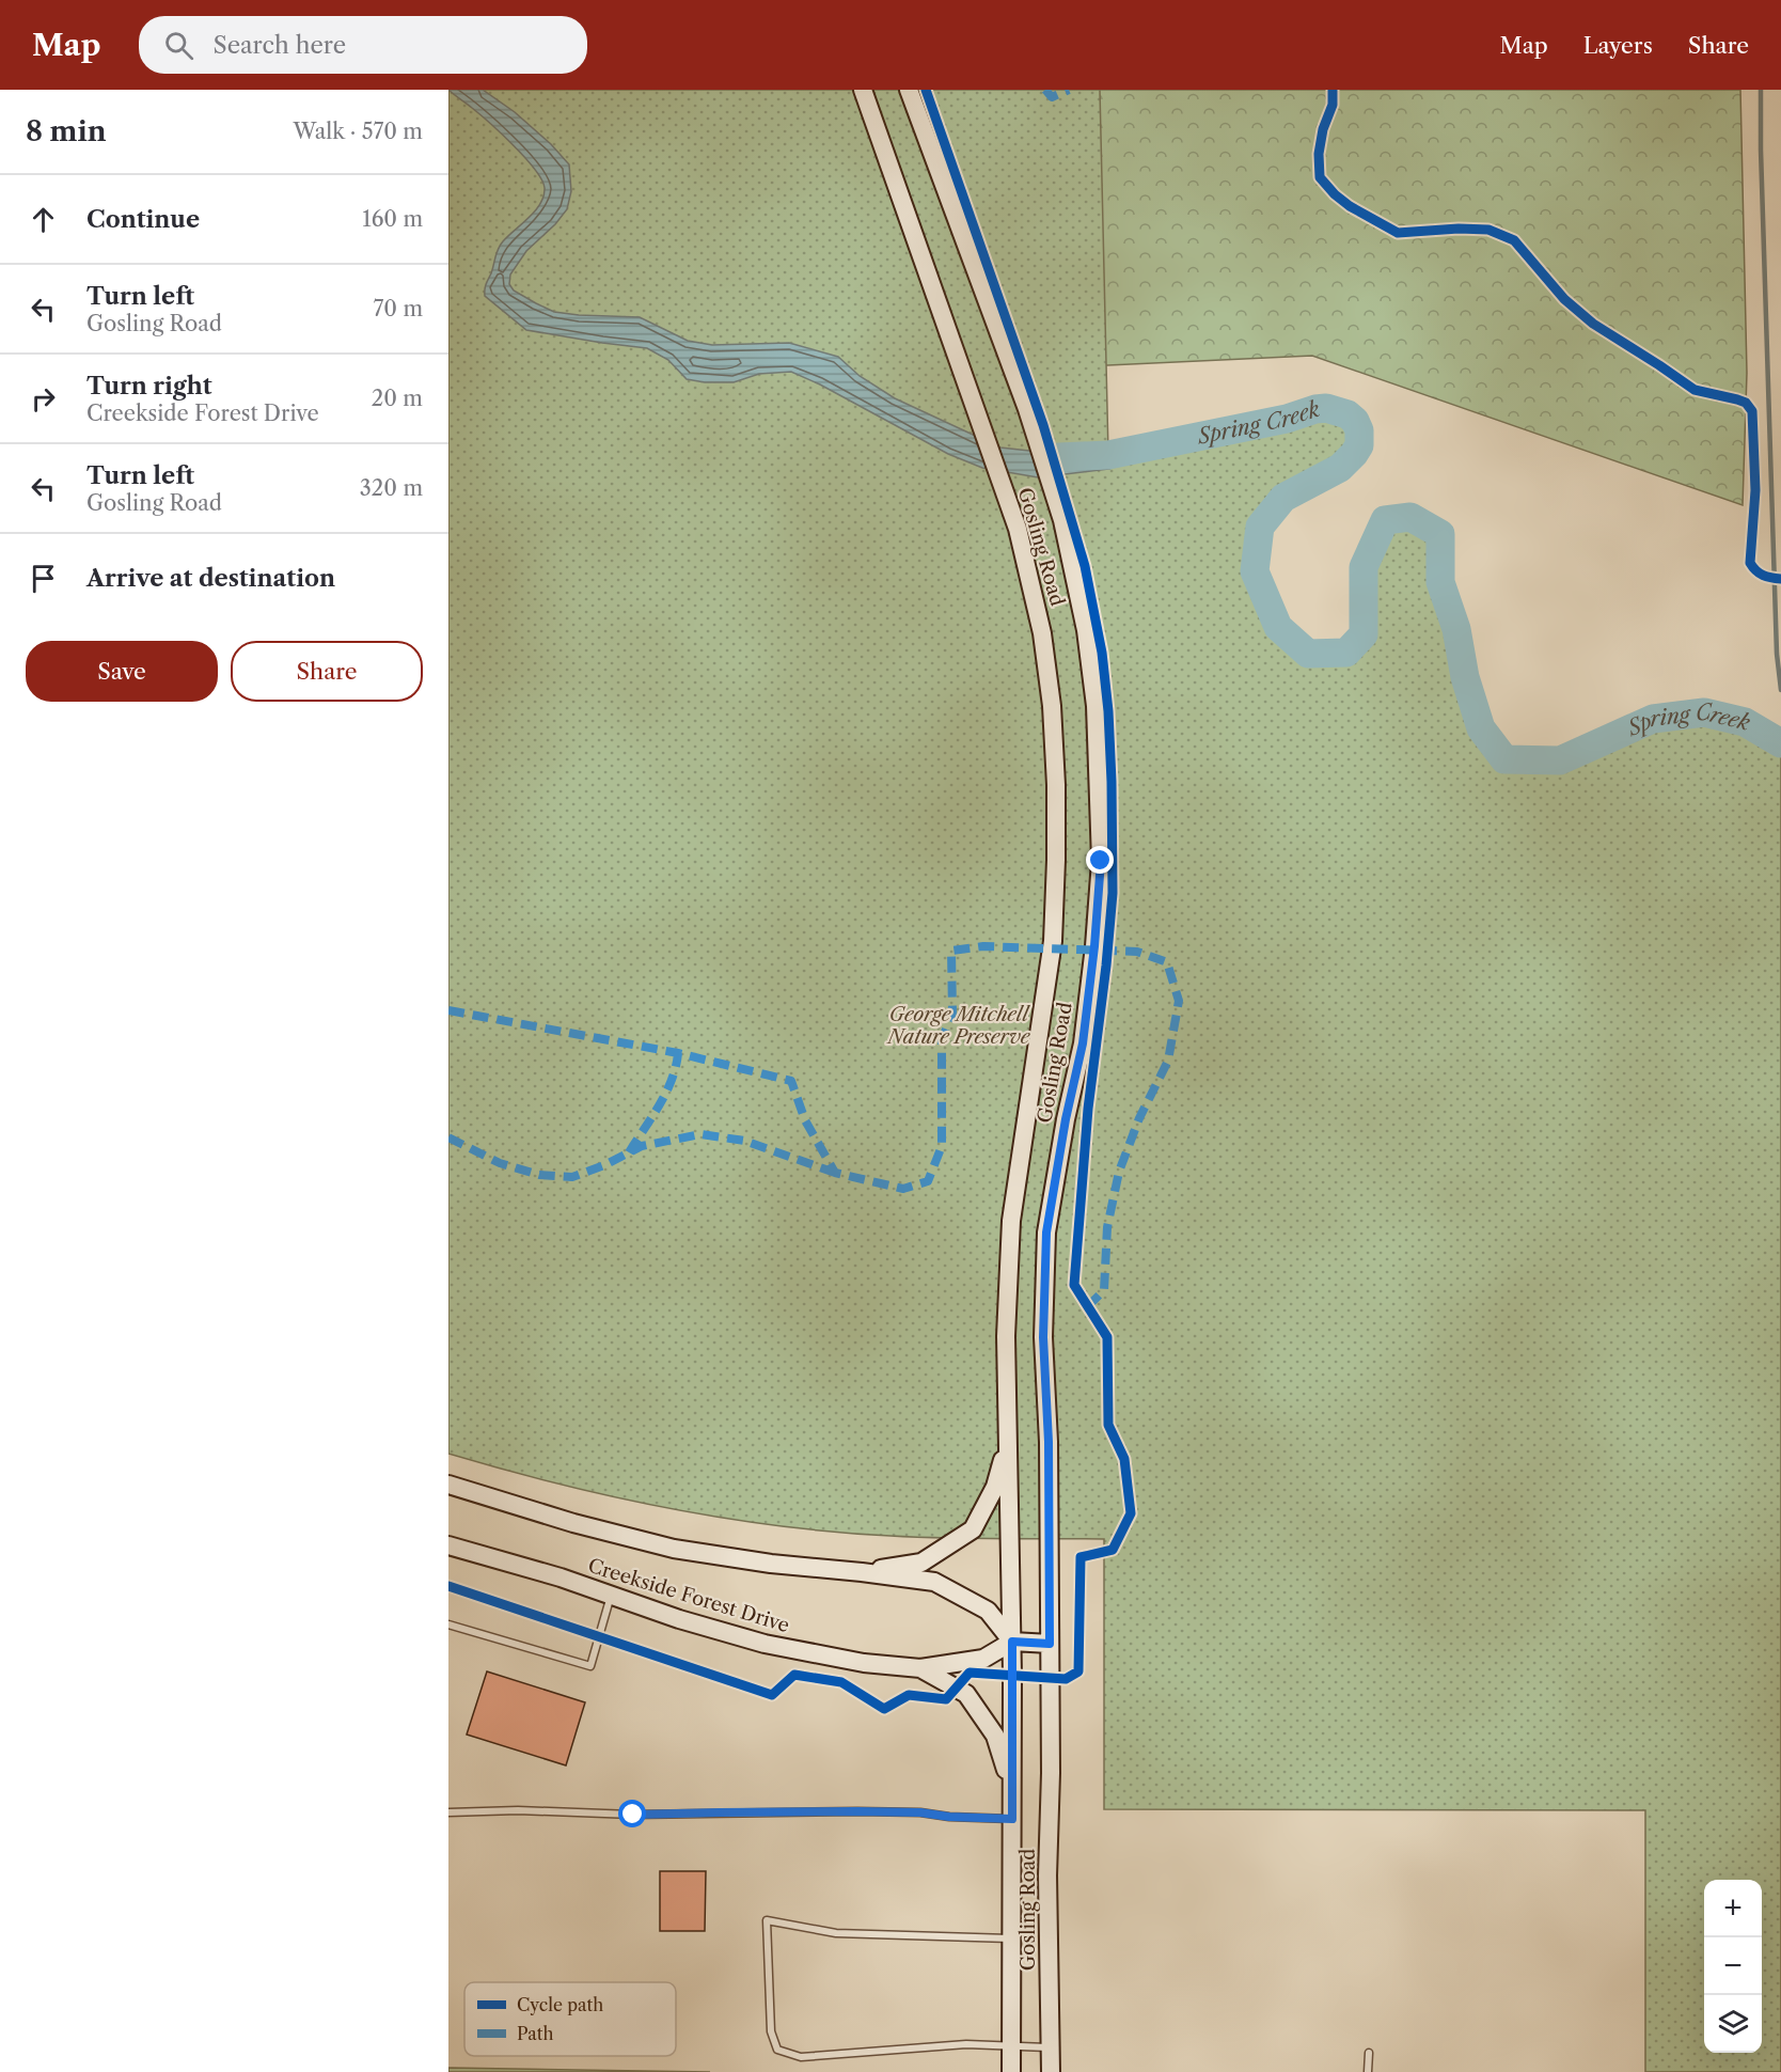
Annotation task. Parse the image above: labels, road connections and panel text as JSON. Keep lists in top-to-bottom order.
{
  "streets": {
    "main road": ["Gosling Road", "Creekside Forest Drive"]
  },
  "crossings": [
    ["Gosling Road", "Creekside Forest Drive"]
  ],
  "water": ["Spring Creek"],
  "parks": ["George Mitchell Nature Preserve"],
  "legend": ["Cycle path", "Path"],
  "page": {
    "header": "Map",
    "search": "Search here",
    "nav": ["Map", "Layers", "Share"],
    "heading": ["8 min", "Walk · 570 m"],
    "list": [
      ["Continue", "160 m"],
      ["Turn left", "Gosling Road", "70 m"],
      ["Turn right", "Creekside Forest Drive", "20 m"],
      ["Turn left", "Gosling Road", "320 m"],
      "Arrive at destination"
    ],
    "buttons": ["Save", "Share"],
    "map_buttons": ["+", "−"]
  }
}
